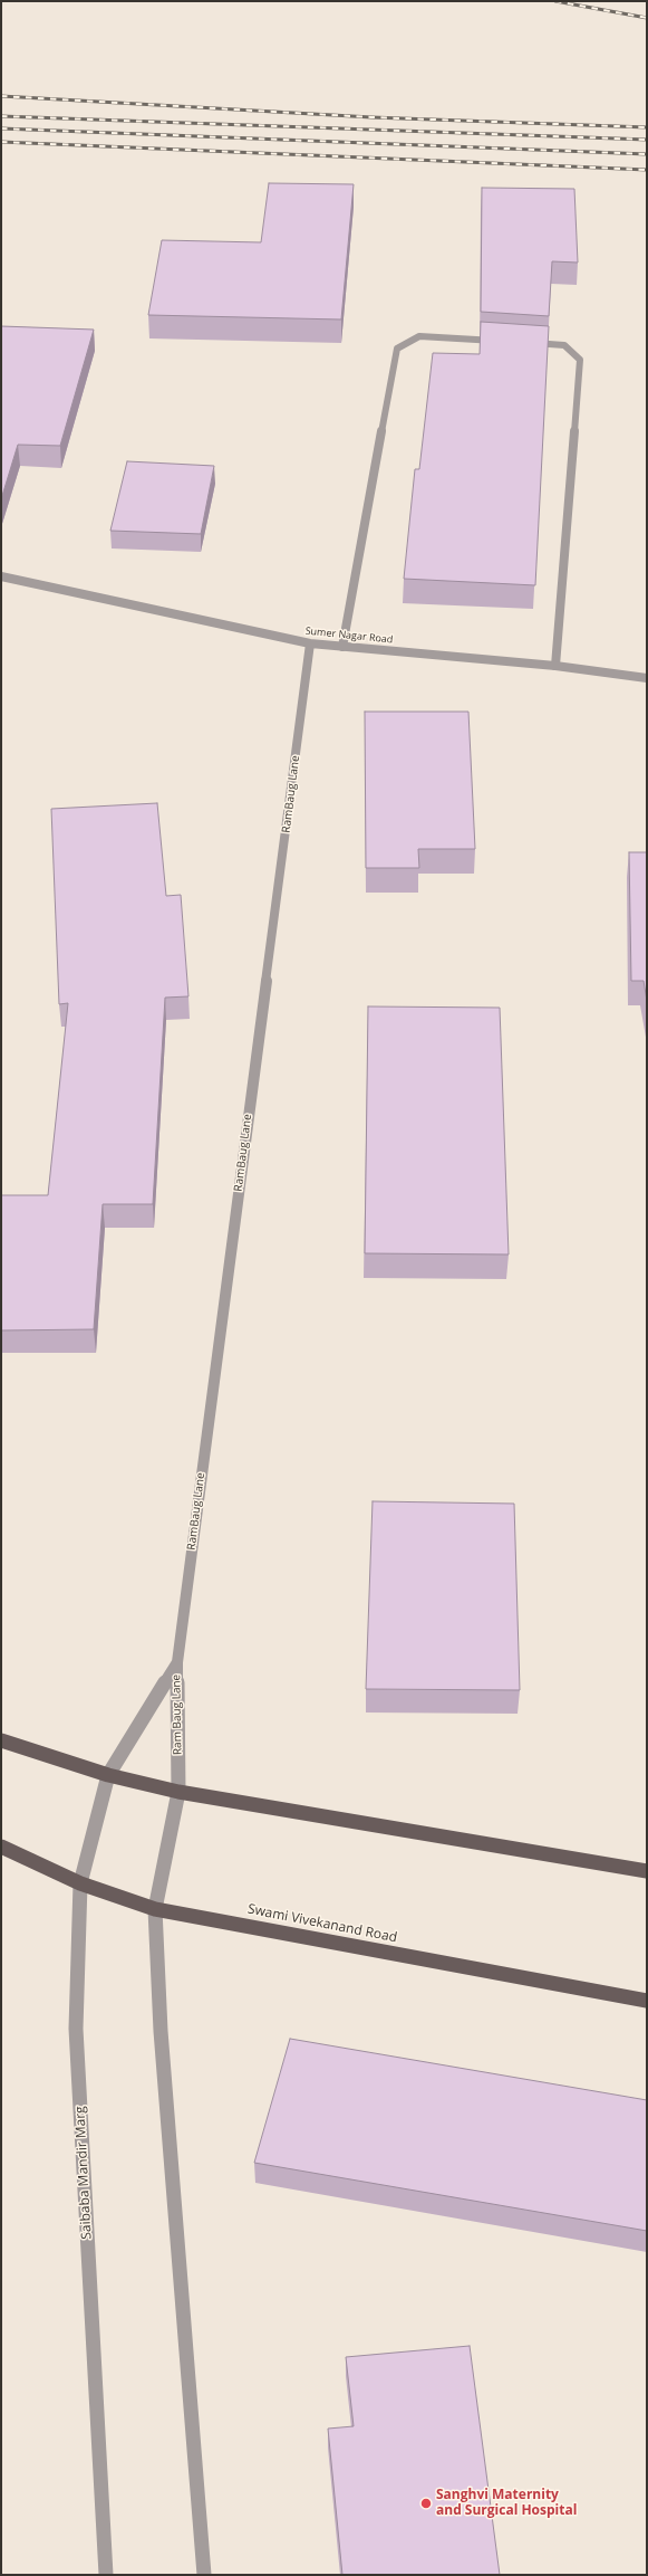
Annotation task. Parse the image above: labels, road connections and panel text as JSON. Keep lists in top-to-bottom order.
{
  "streets": {
    "main road": ["Swami Vivekanand Road"],
    "street": [
      "Sumer Nagar Road",
      "RamBaug Lane",
      "Ram Baug Lane",
      "Saibaba Mandir Marg"
    ]
  },
  "crossings": [
    ["Sumer Nagar Road", "RamBaug Lane"],
    ["RamBaug Lane", "Ram Baug Lane"],
    ["Ram Baug Lane", "Saibaba Mandir Marg"],
    ["Swami Vivekanand Road", "Saibaba Mandir Marg"]
  ],
  "places": ["Sanghvi Maternity and Surgical Hospital"]
}
